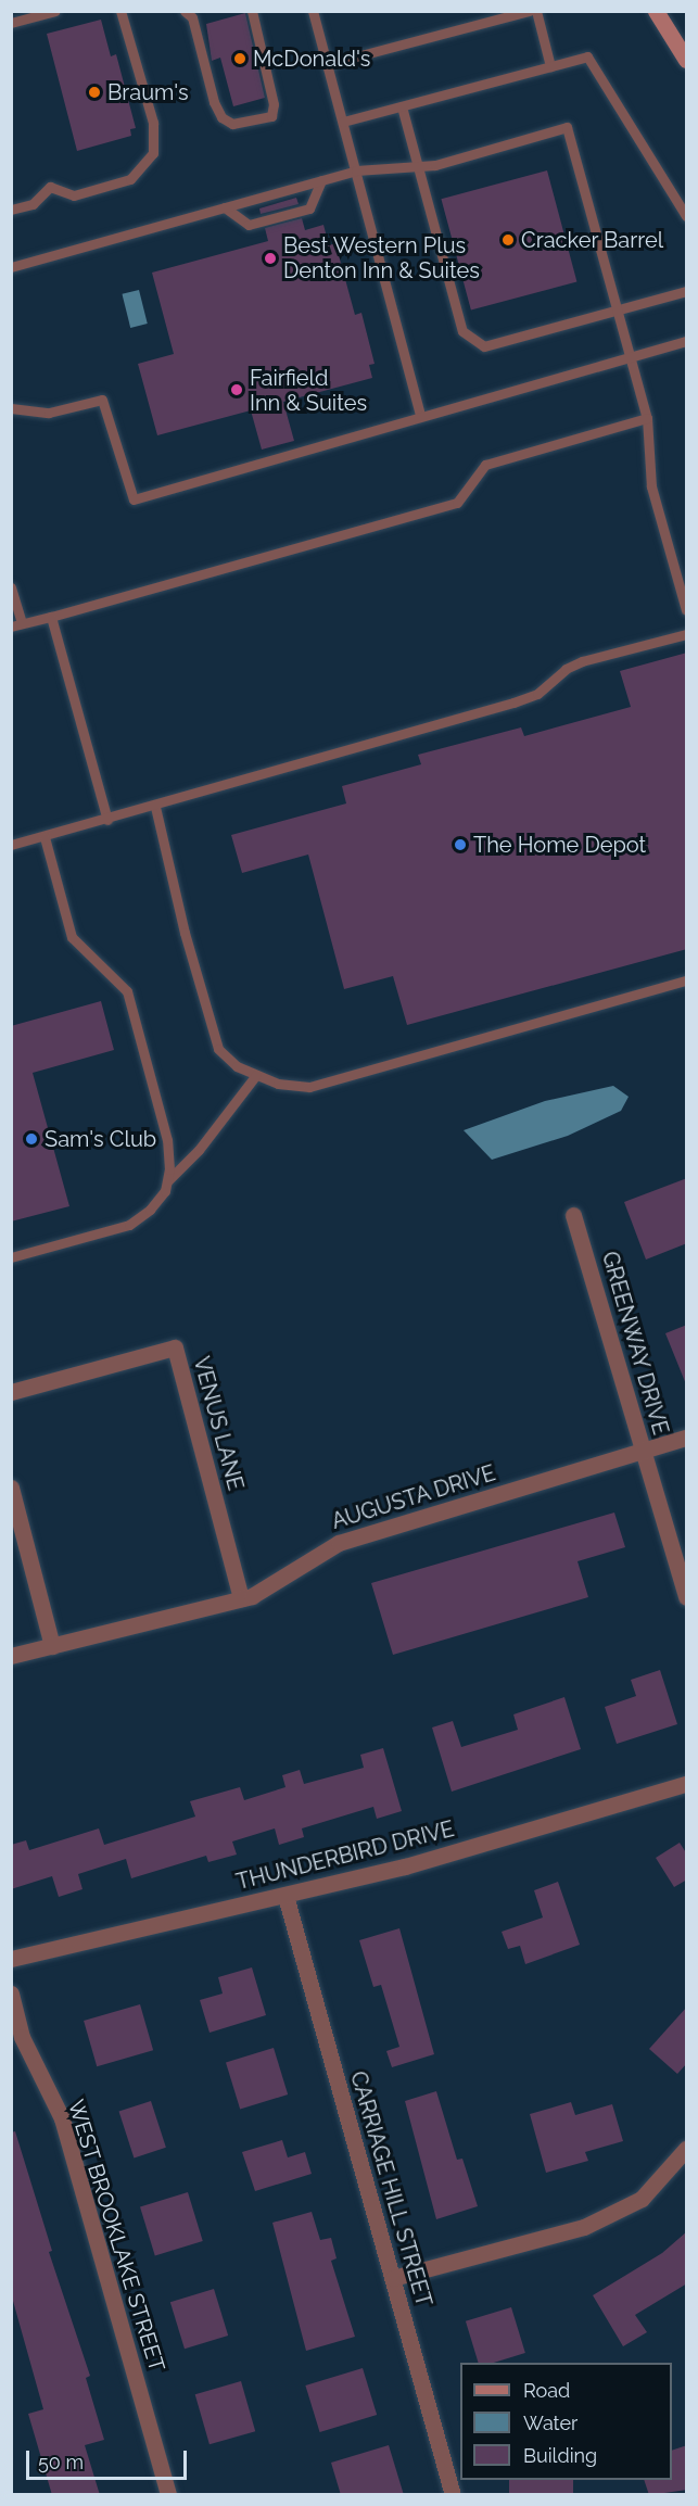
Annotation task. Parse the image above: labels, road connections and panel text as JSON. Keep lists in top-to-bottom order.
{
  "streets": {
    "street": [
      "GREENWAY DRIVE",
      "VENUS LANE",
      "AUGUSTA DRIVE",
      "THUNDERBIRD DRIVE",
      "CARRIAGE HILL STREET",
      "WEST BROOKLAKE STREET"
    ]
  },
  "crossings": [
    ["GREENWAY DRIVE", "AUGUSTA DRIVE"],
    ["VENUS LANE", "AUGUSTA DRIVE"],
    ["THUNDERBIRD DRIVE", "CARRIAGE HILL STREET"]
  ],
  "places": [
    "McDonald's",
    "Braum's",
    "Cracker Barrel",
    "Best Western Plus Denton Inn & Suites",
    "Fairfield Inn & Suites",
    "The Home Depot",
    "Sam's Club"
  ],
  "legend": ["Road", "Water", "Building"],
  "scale_bar": "50 m"
}
